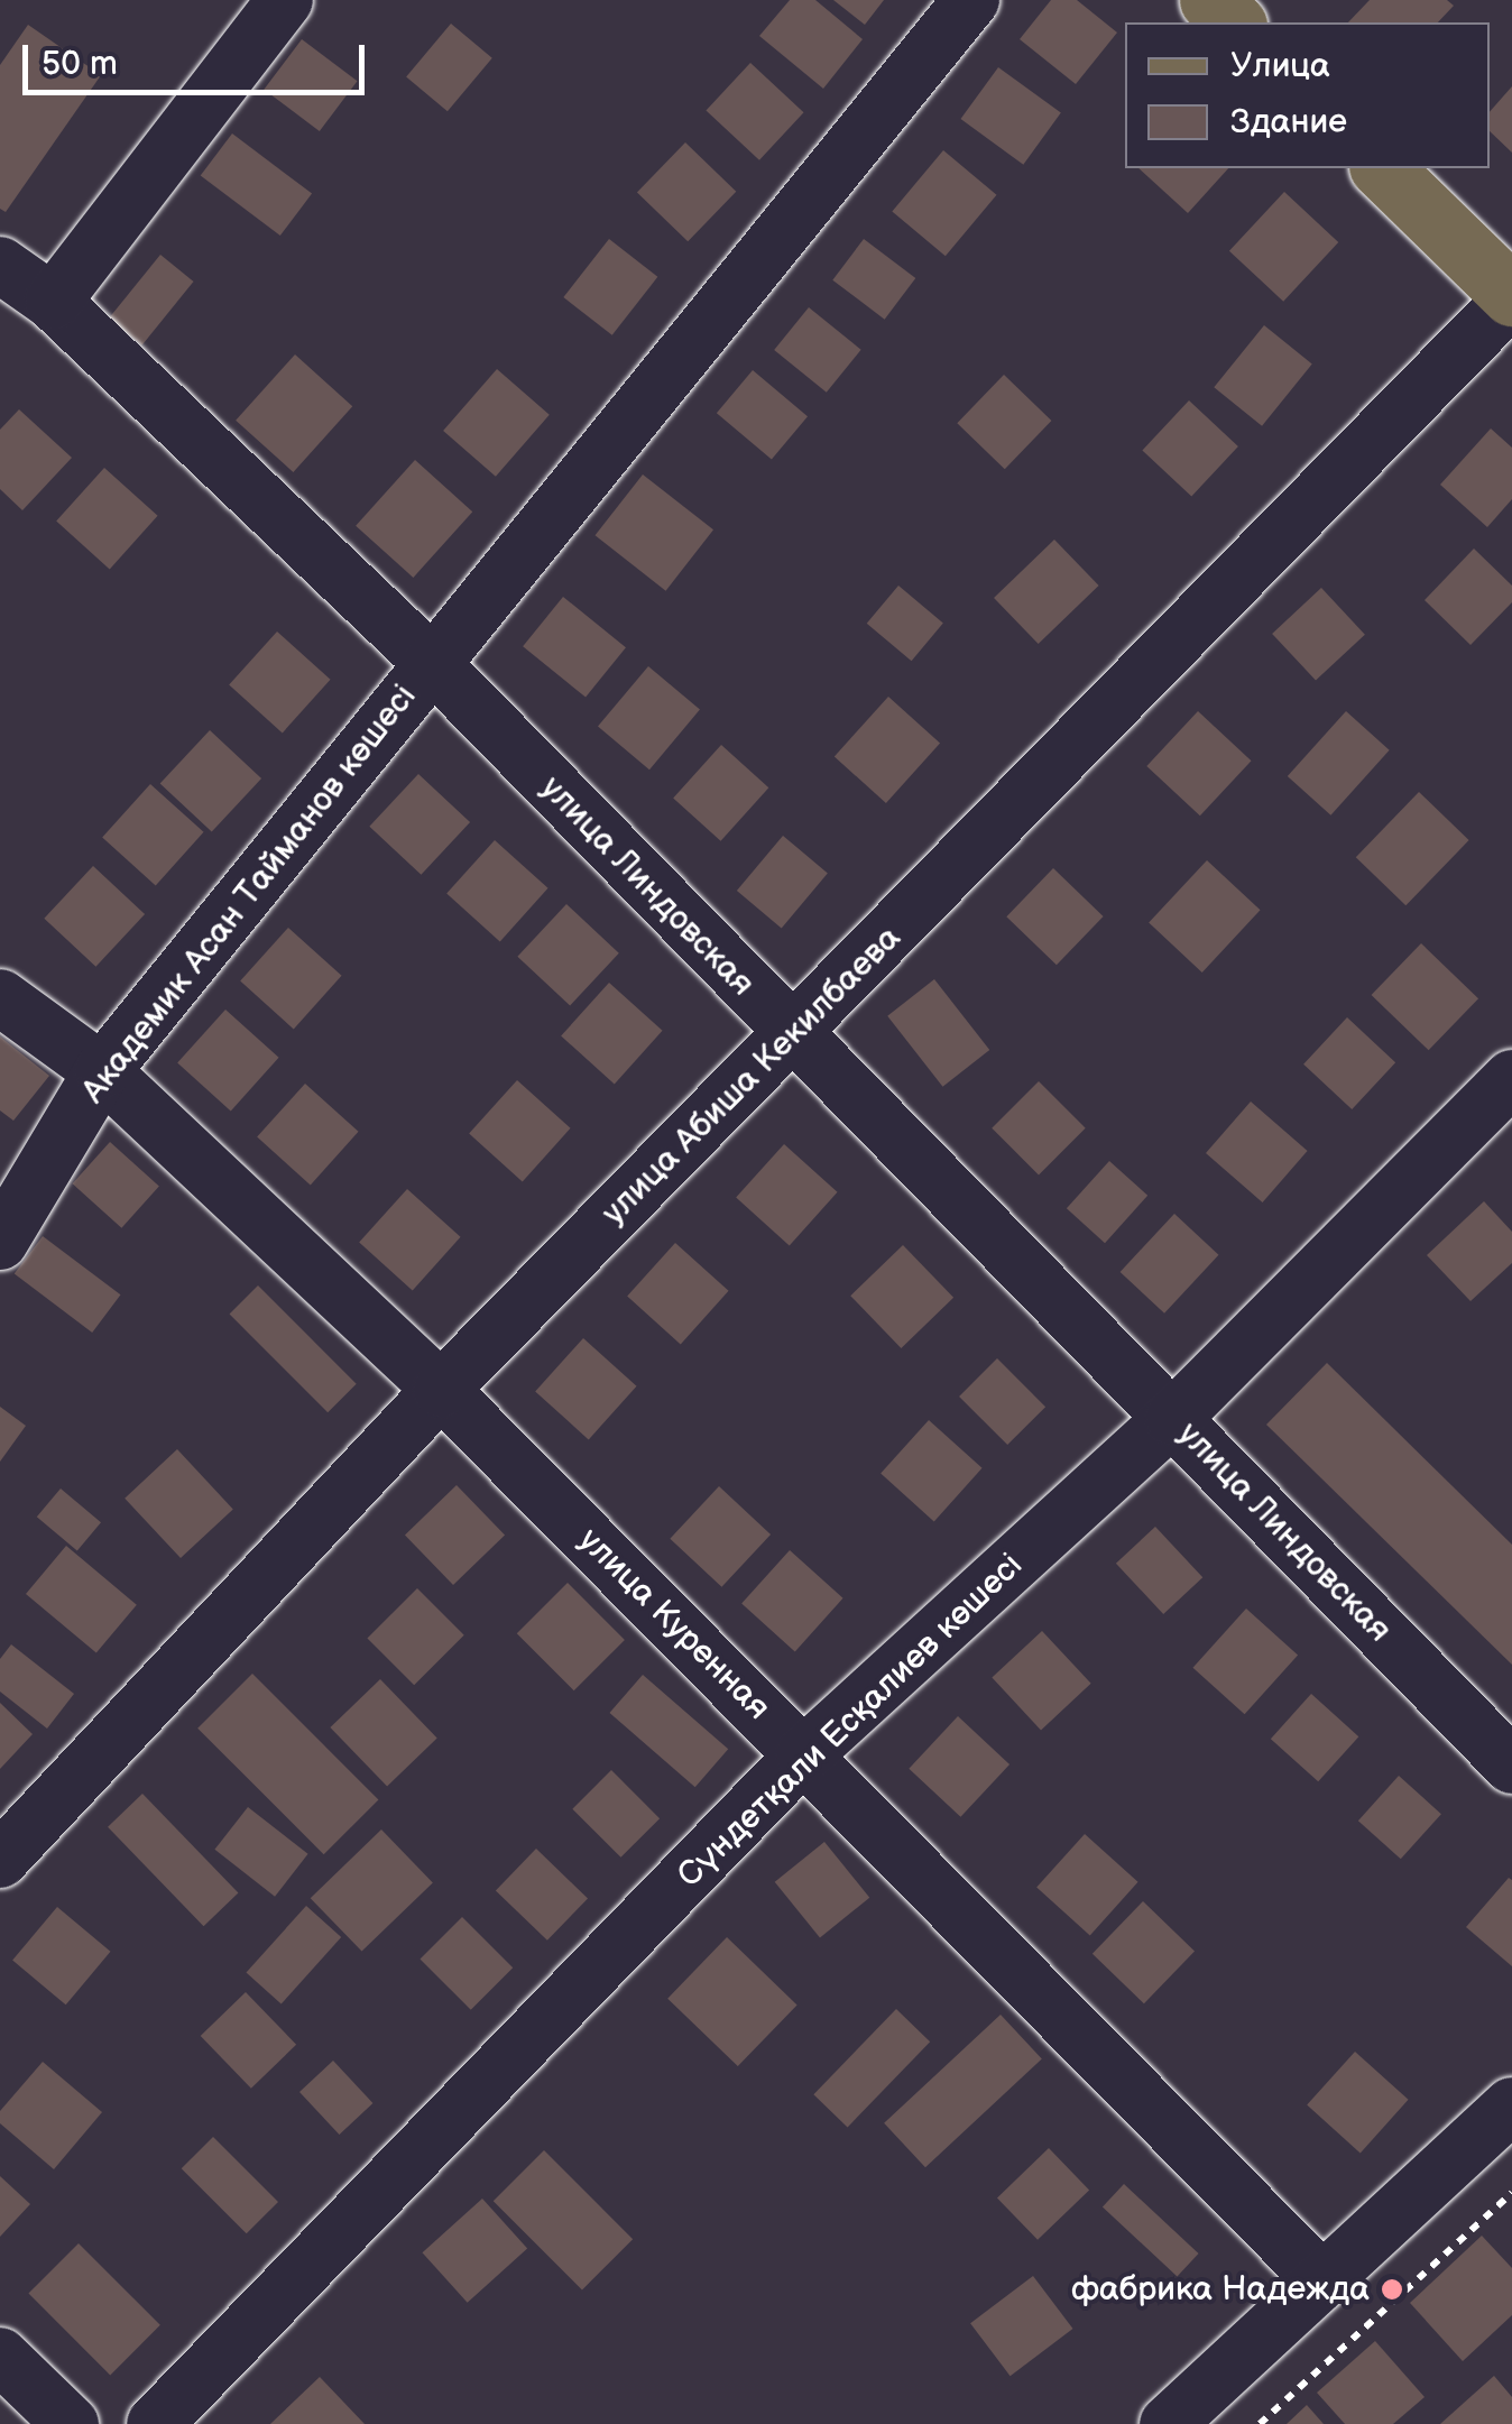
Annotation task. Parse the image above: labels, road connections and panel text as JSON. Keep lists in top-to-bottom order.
{
  "streets": {
    "street": [
      "улица Линдовская",
      "Академик Асан Тайманов көшесі",
      "улица Абиша Кекилбаева",
      "улица Куренная",
      "Сүндетқали Есқалиев көшесі"
    ]
  },
  "crossings": [
    ["улица Линдовская", "Академик Асан Тайманов көшесі"],
    ["улица Линдовская", "улица Абиша Кекилбаева"],
    ["улица Линдовская", "Сүндетқали Есқалиев көшесі"],
    ["Академик Асан Тайманов көшесі", "улица Куренная"],
    ["улица Абиша Кекилбаева", "улица Куренная"],
    ["улица Куренная", "Сүндетқали Есқалиев көшесі"]
  ],
  "places": ["фабрика Надежда"],
  "legend": ["Улица", "Здание"],
  "scale_bar": "50 m"
}
